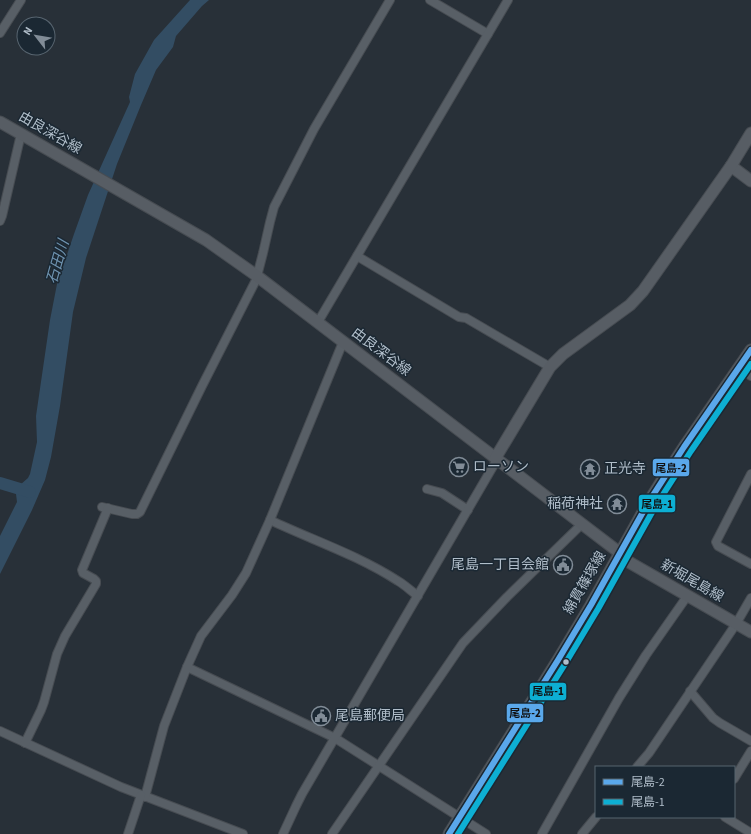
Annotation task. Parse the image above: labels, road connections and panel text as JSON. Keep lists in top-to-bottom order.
{
  "streets": {
    "main road": ["由良深谷線", "新堀尾島線", "綿貫篠塚線"]
  },
  "crossings": [
    ["由良深谷線", "新堀尾島線"],
    ["由良深谷線", "綿貫篠塚線"],
    ["新堀尾島線", "綿貫篠塚線"]
  ],
  "water": ["石田川"],
  "places": {
    "supermarket": ["ローソン"],
    "temple": ["正光寺", "稲荷神社"],
    "public building": ["尾島一丁目会館", "尾島郵便局"]
  },
  "lines": ["transit line 尾島-2", "transit line 尾島-1"],
  "legend": ["尾島-2", "尾島-1"],
  "north": "top left"
}
